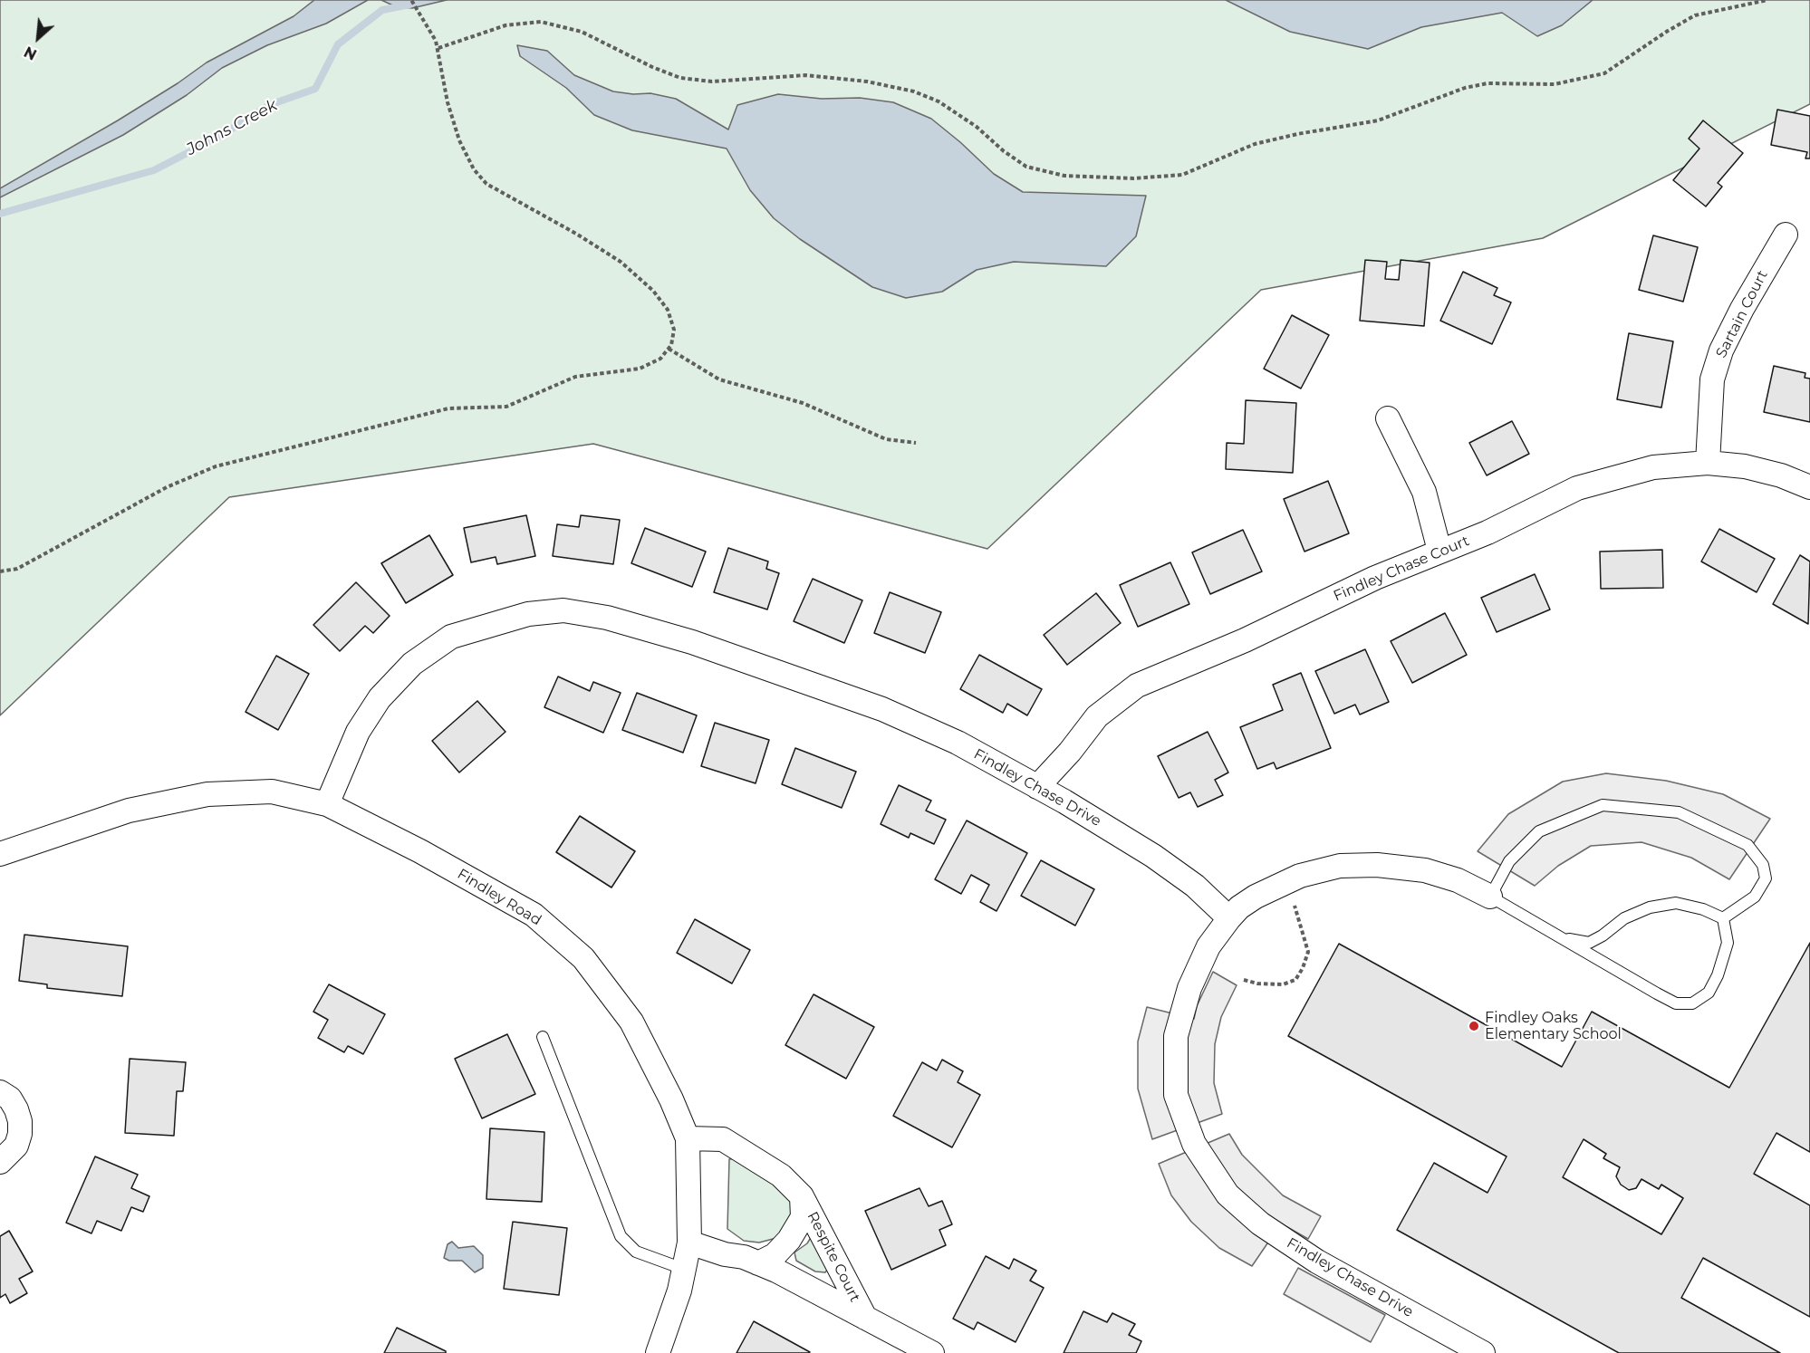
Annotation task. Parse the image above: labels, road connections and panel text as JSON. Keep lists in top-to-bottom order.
{
  "streets": {
    "street": [
      "Sartain Court",
      "Findley Chase Court",
      "Findley Chase Drive",
      "Findley Road",
      "Respite Court"
    ]
  },
  "crossings": [
    ["Sartain Court", "Findley Chase Court"],
    ["Findley Chase Court", "Findley Chase Drive"],
    ["Findley Chase Drive", "Findley Road"],
    ["Findley Road", "Respite Court"]
  ],
  "water": ["Johns Creek"],
  "places": ["Findley Oaks Elementary School"],
  "north": "bottom left"
}
